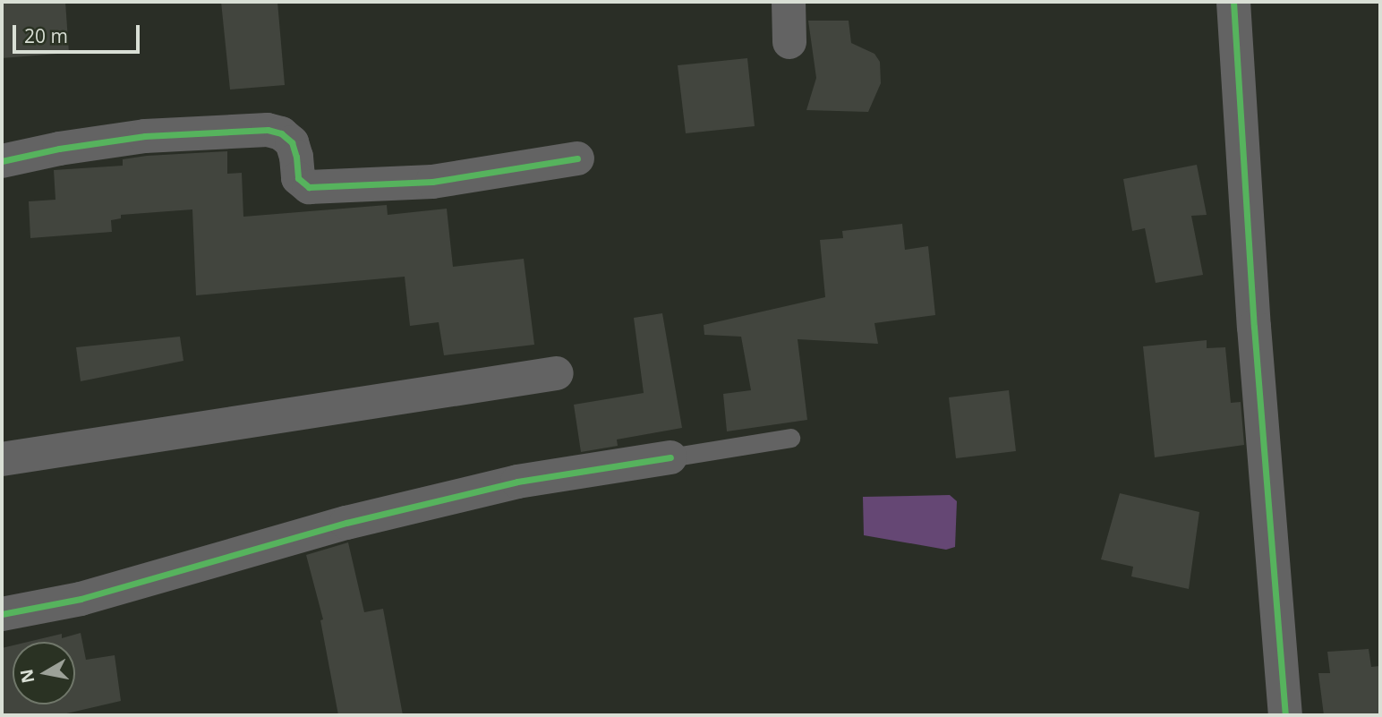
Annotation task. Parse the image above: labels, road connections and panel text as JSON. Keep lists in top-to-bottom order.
{
  "scale_bar": "20 m",
  "north": "left"
}
